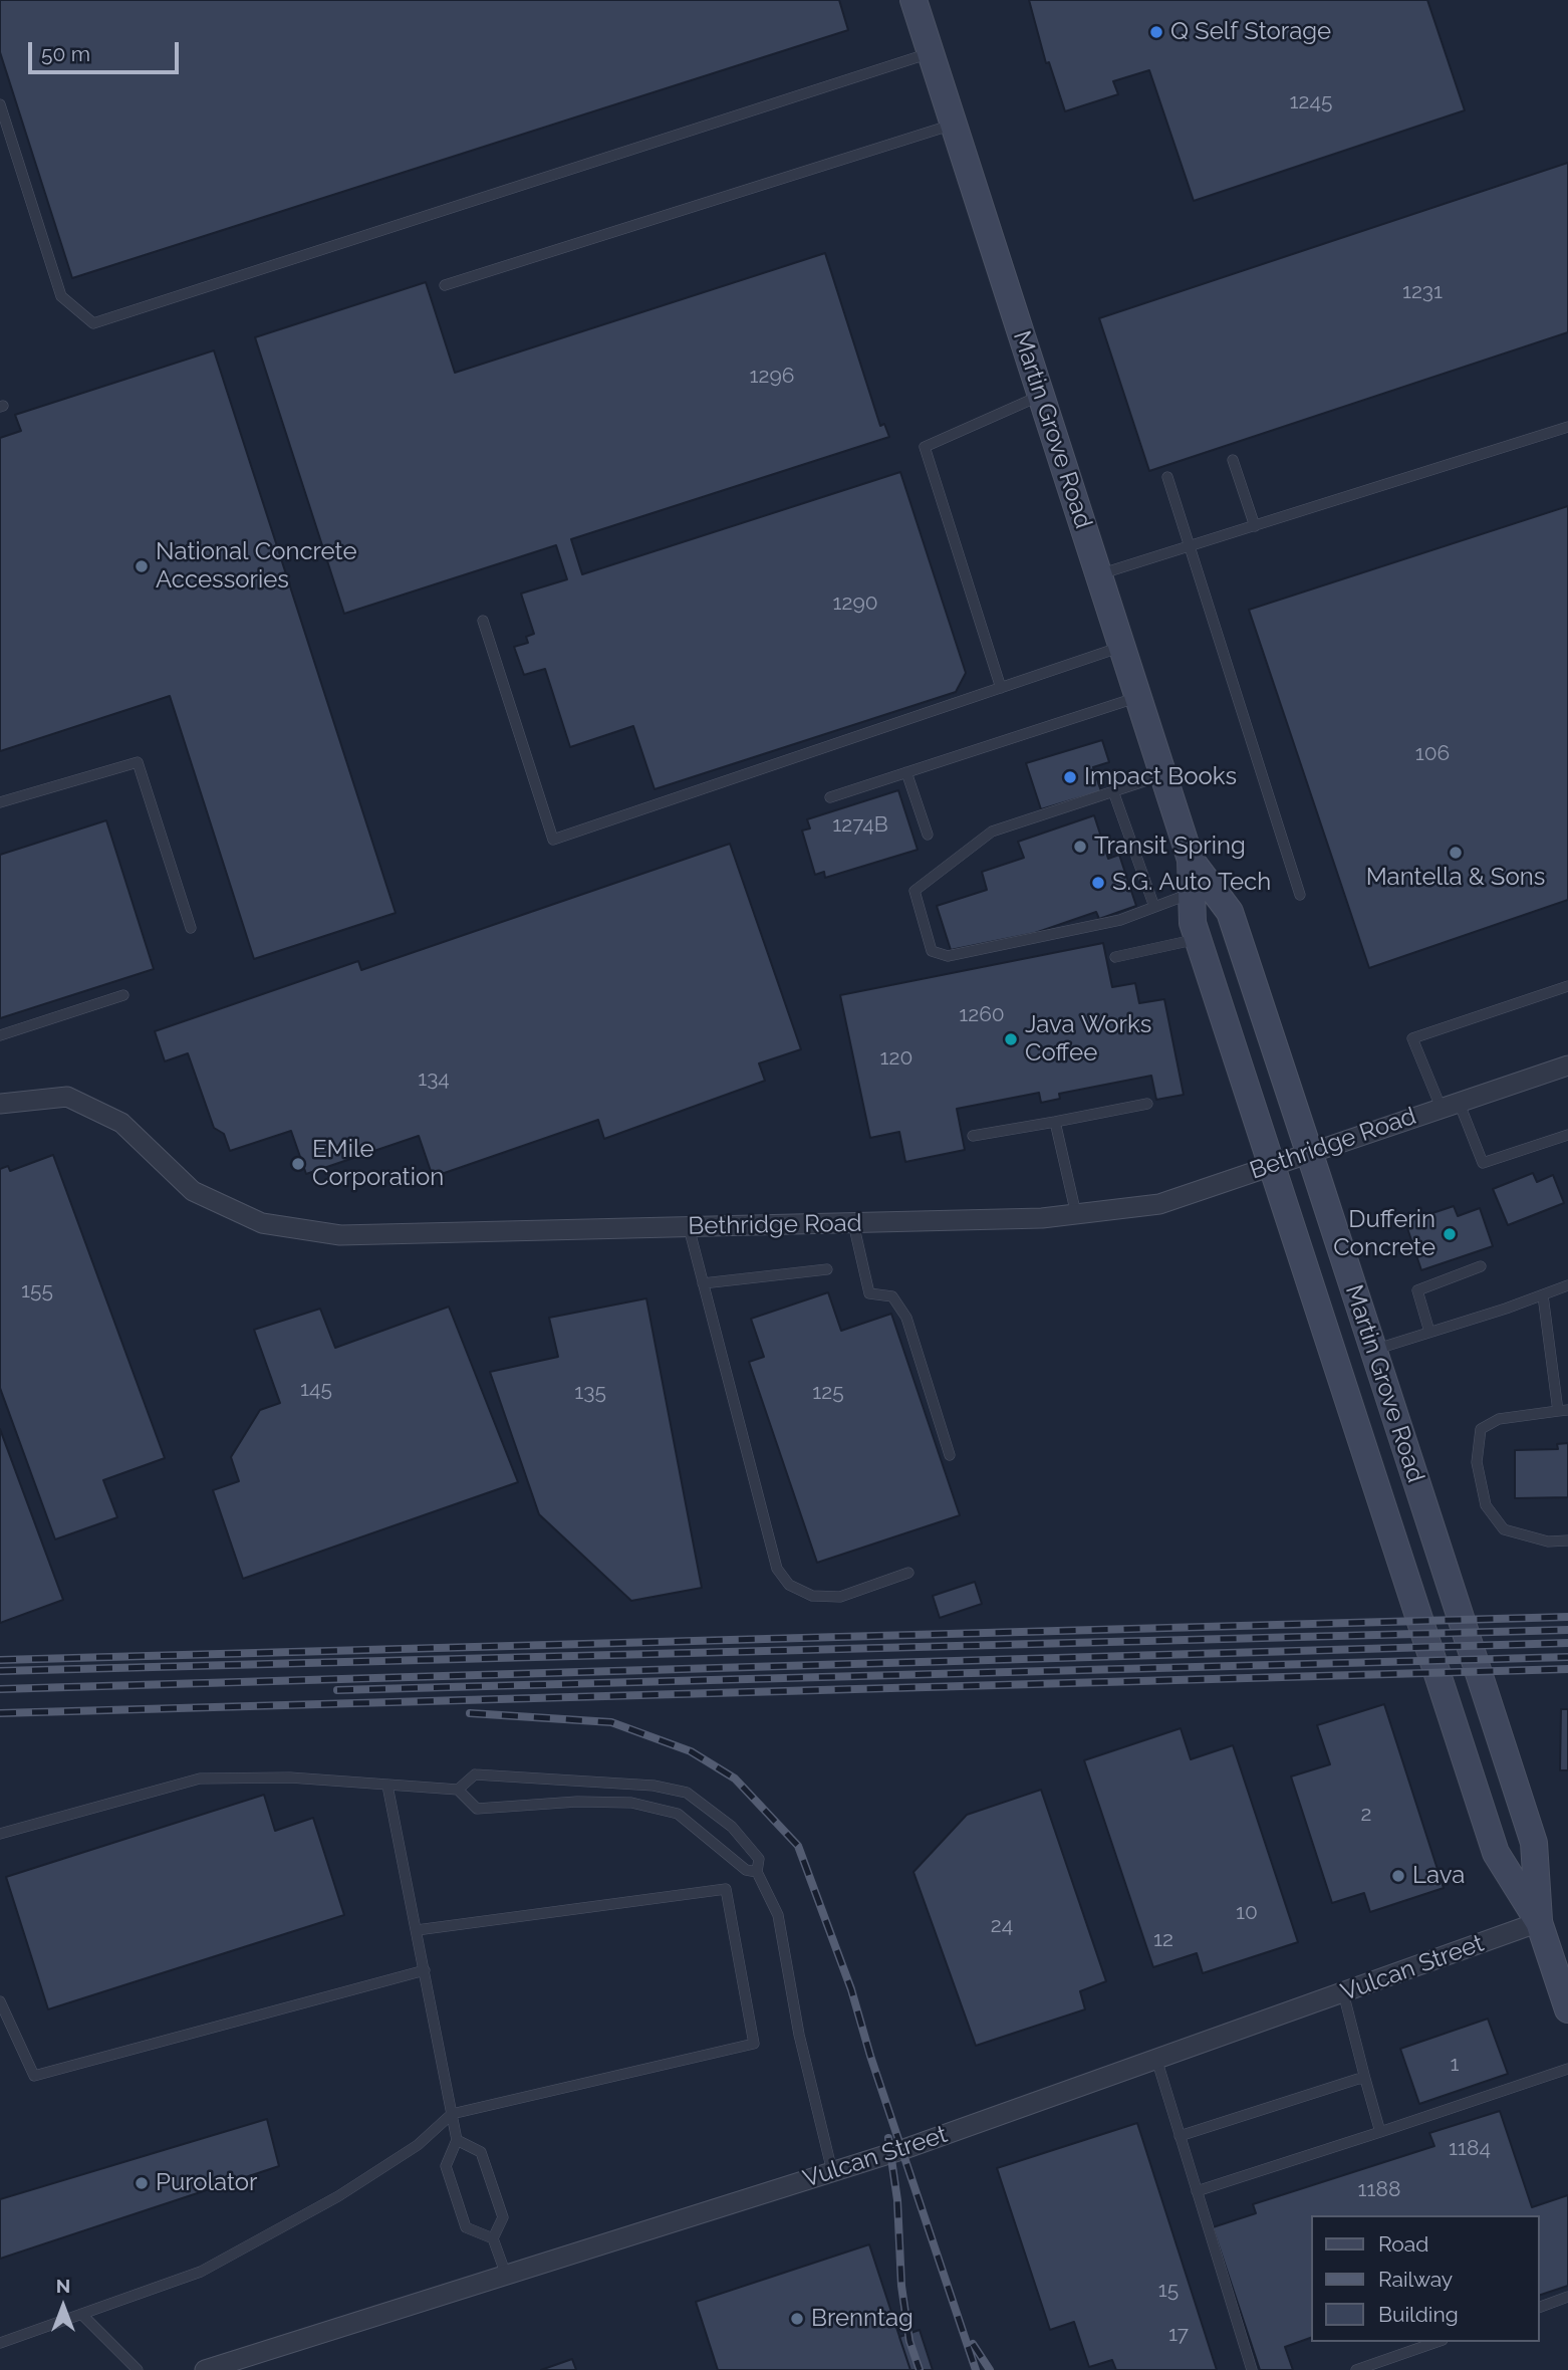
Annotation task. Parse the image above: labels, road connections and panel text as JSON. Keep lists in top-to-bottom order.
{
  "streets": {
    "main road": ["Martin Grove Road"],
    "street": ["Bethridge Road", "Vulcan Street"]
  },
  "crossings": [
    ["Martin Grove Road", "Bethridge Road"],
    ["Martin Grove Road", "Vulcan Street"]
  ],
  "places": [
    "Q Self Storage",
    "National Concrete Accessories",
    "Impact Books",
    "Transit Spring",
    "Mantella & Sons",
    "S.G. Auto Tech",
    "Java Works Coffee",
    "EMile Corporation",
    "Dufferin Concrete",
    "Lava",
    "Purolator",
    "Brenntag"
  ],
  "house_numbers": [
    "1245",
    "1231",
    "1296",
    "1290",
    "106",
    "1274B",
    "1260",
    "120",
    "134",
    "155",
    "145",
    "135",
    "125",
    "2",
    "10",
    "24",
    "12",
    "1",
    "1184",
    "1188",
    "15",
    "17"
  ],
  "legend": ["Road", "Railway", "Building"],
  "scale_bar": "50 m",
  "north": "top"
}
